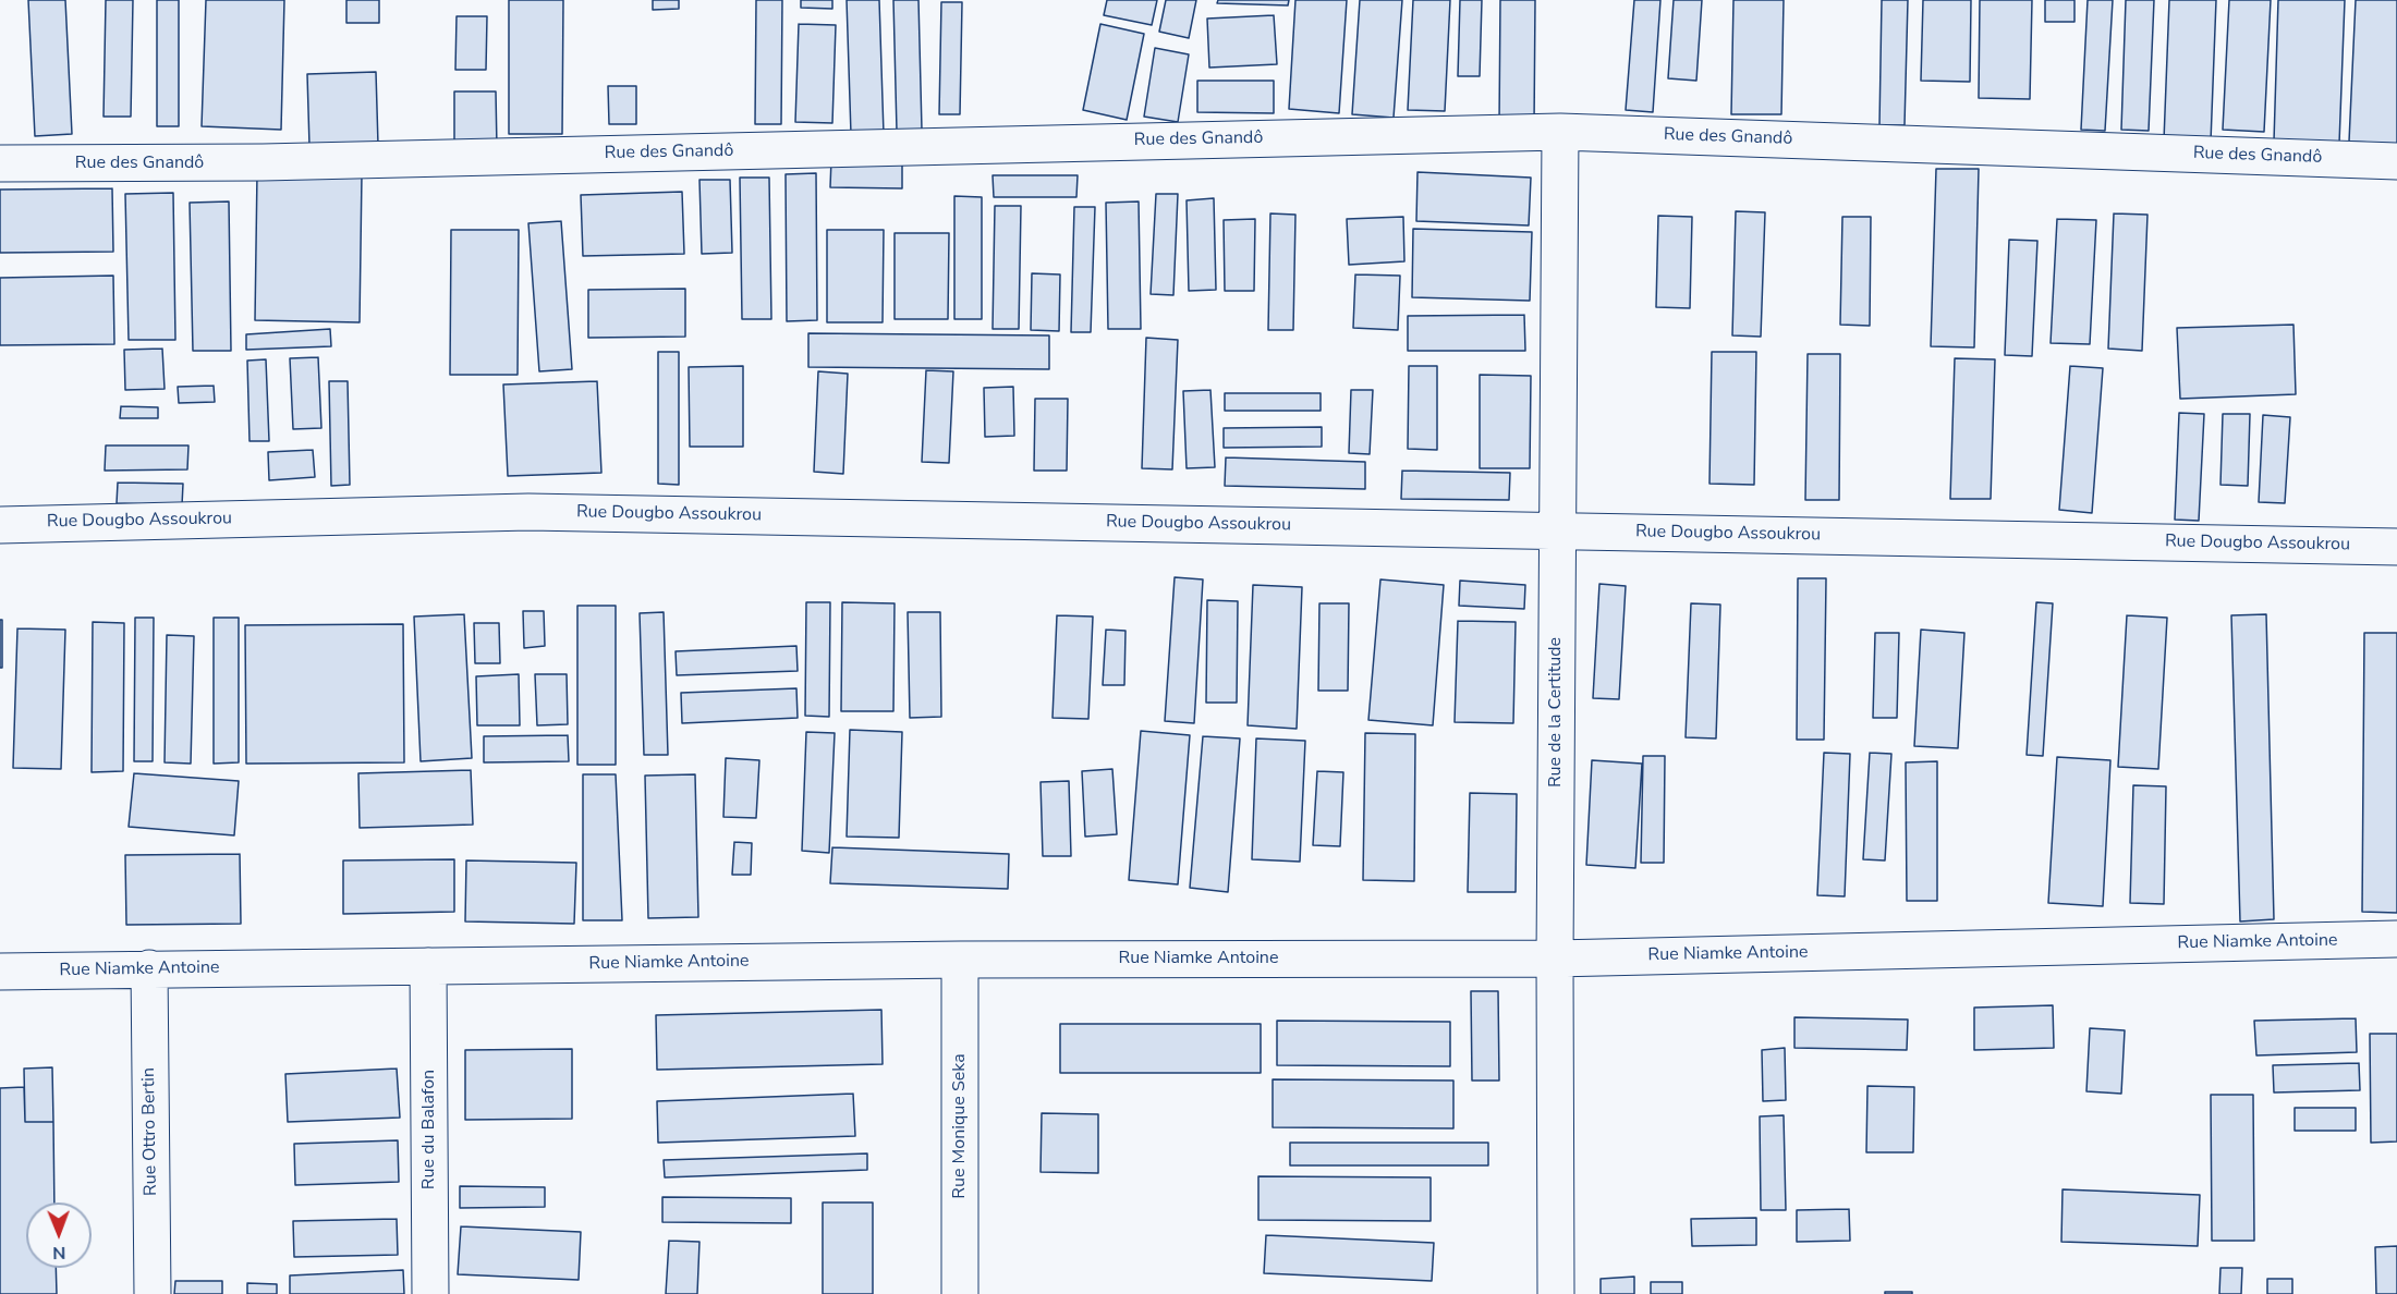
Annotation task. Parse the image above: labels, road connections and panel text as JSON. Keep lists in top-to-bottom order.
{
  "streets": {
    "street": [
      "Rue des Gnandô",
      "Rue Dougbo Assoukrou",
      "Rue de la Certitude",
      "Rue Niamke Antoine",
      "Rue Monique Seka",
      "Rue du Balafon",
      "Rue Ottro Bertin"
    ]
  },
  "crossings": [
    ["Rue des Gnandô", "Rue de la Certitude"],
    ["Rue Dougbo Assoukrou", "Rue de la Certitude"],
    ["Rue de la Certitude", "Rue Niamke Antoine"],
    ["Rue Niamke Antoine", "Rue Monique Seka"],
    ["Rue Niamke Antoine", "Rue du Balafon"],
    ["Rue Niamke Antoine", "Rue Ottro Bertin"]
  ],
  "north": "bottom"
}
